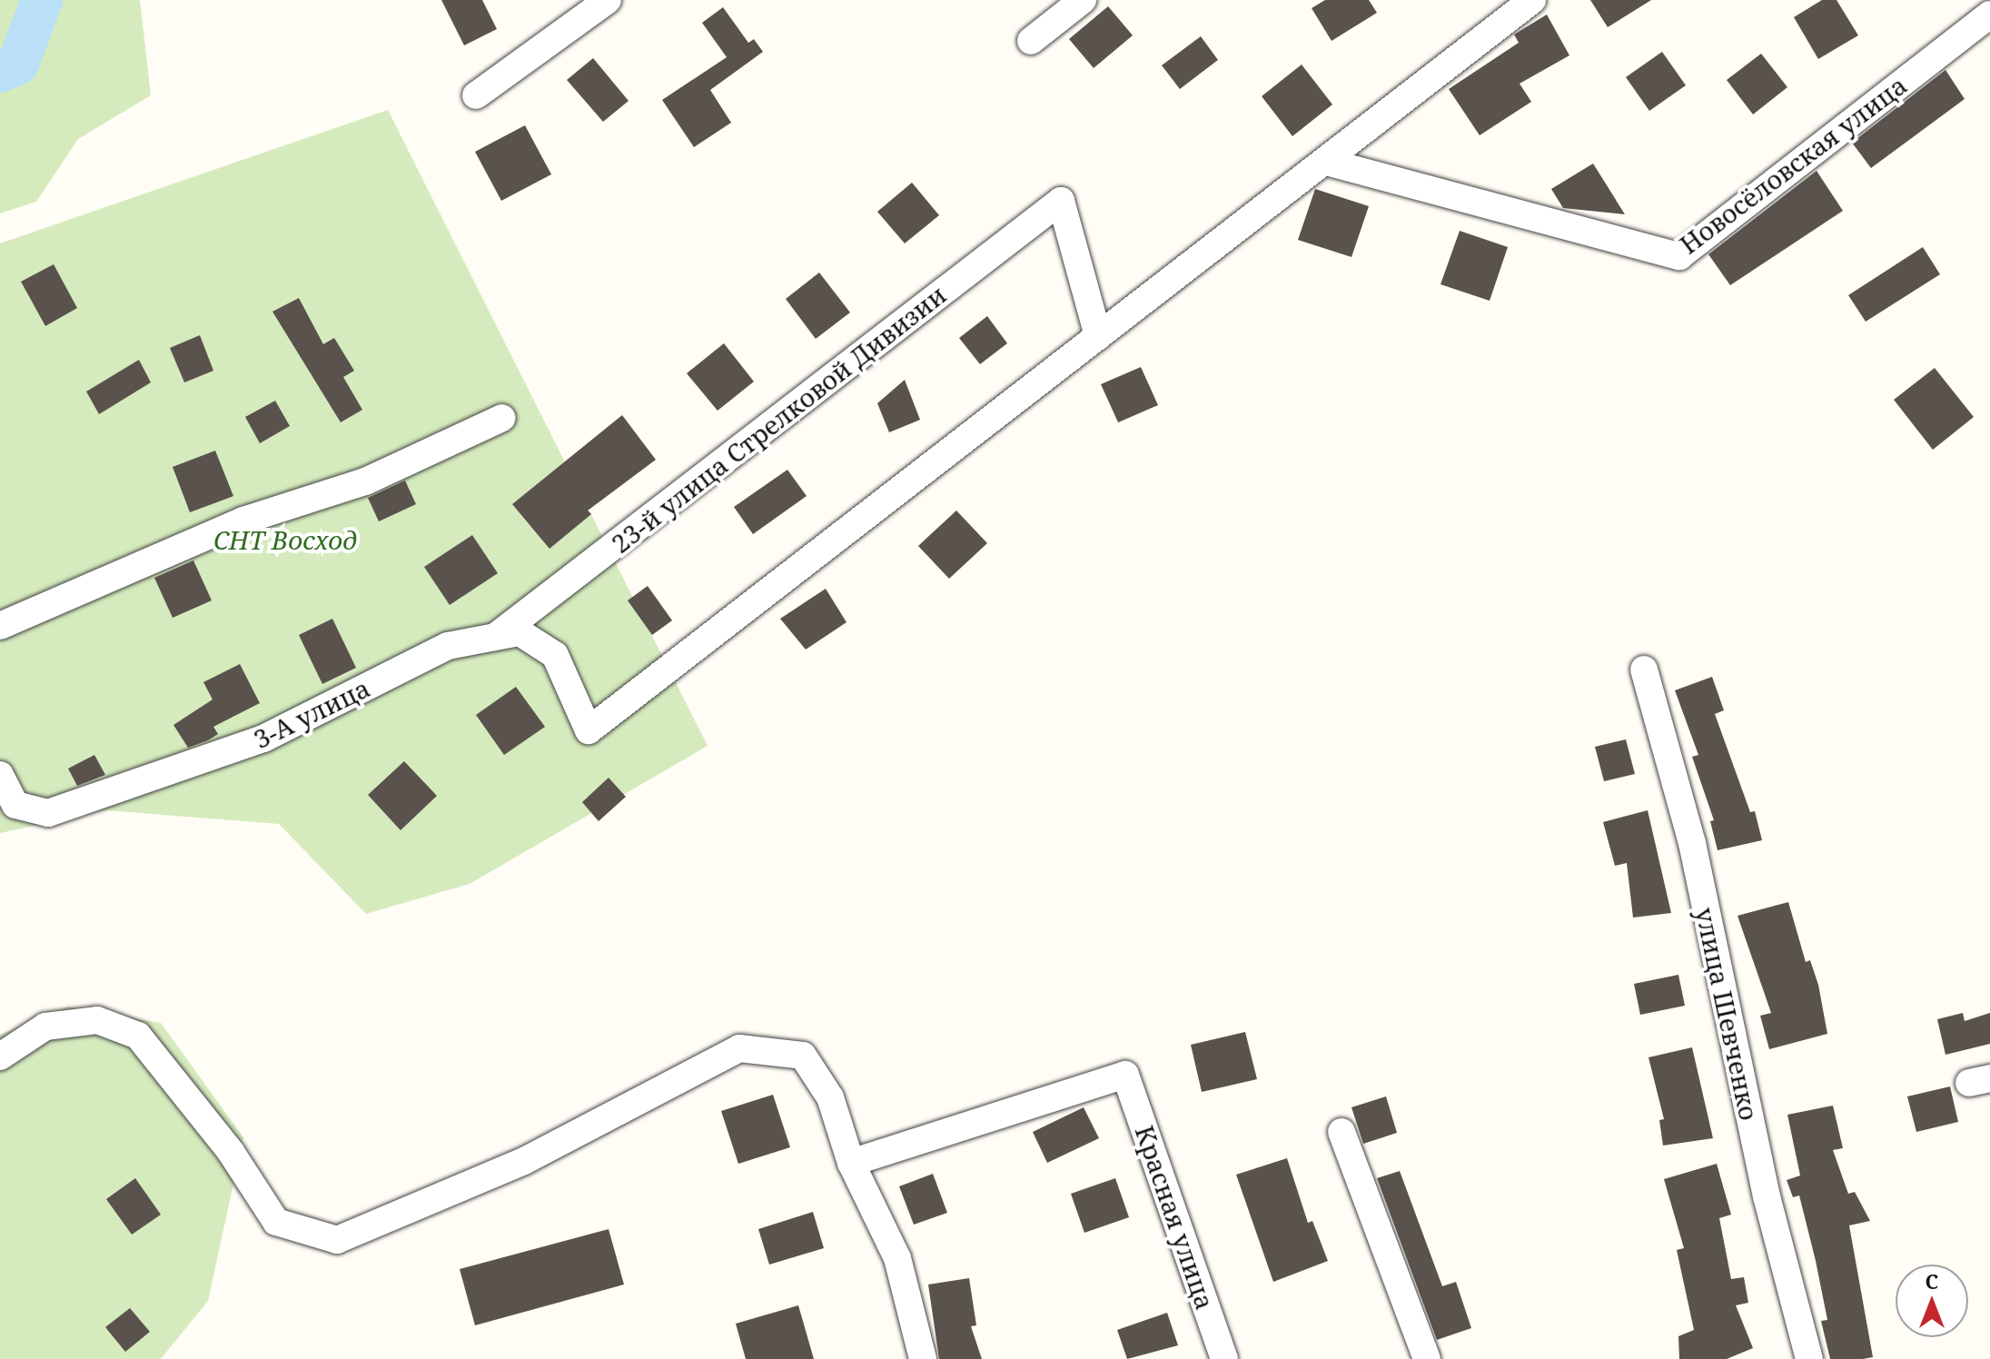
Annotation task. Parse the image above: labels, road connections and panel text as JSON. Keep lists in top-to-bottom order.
{
  "streets": {
    "street": [
      "Новосёловская улица",
      "23-й улица Стрелковой Дивизии",
      "3-А улица",
      "улица Шевченко",
      "Красная улица"
    ]
  },
  "crossings": [
    ["23-й улица Стрелковой Дивизии", "3-А улица"]
  ],
  "parks": ["СНТ Восход"],
  "north": "top"
}
